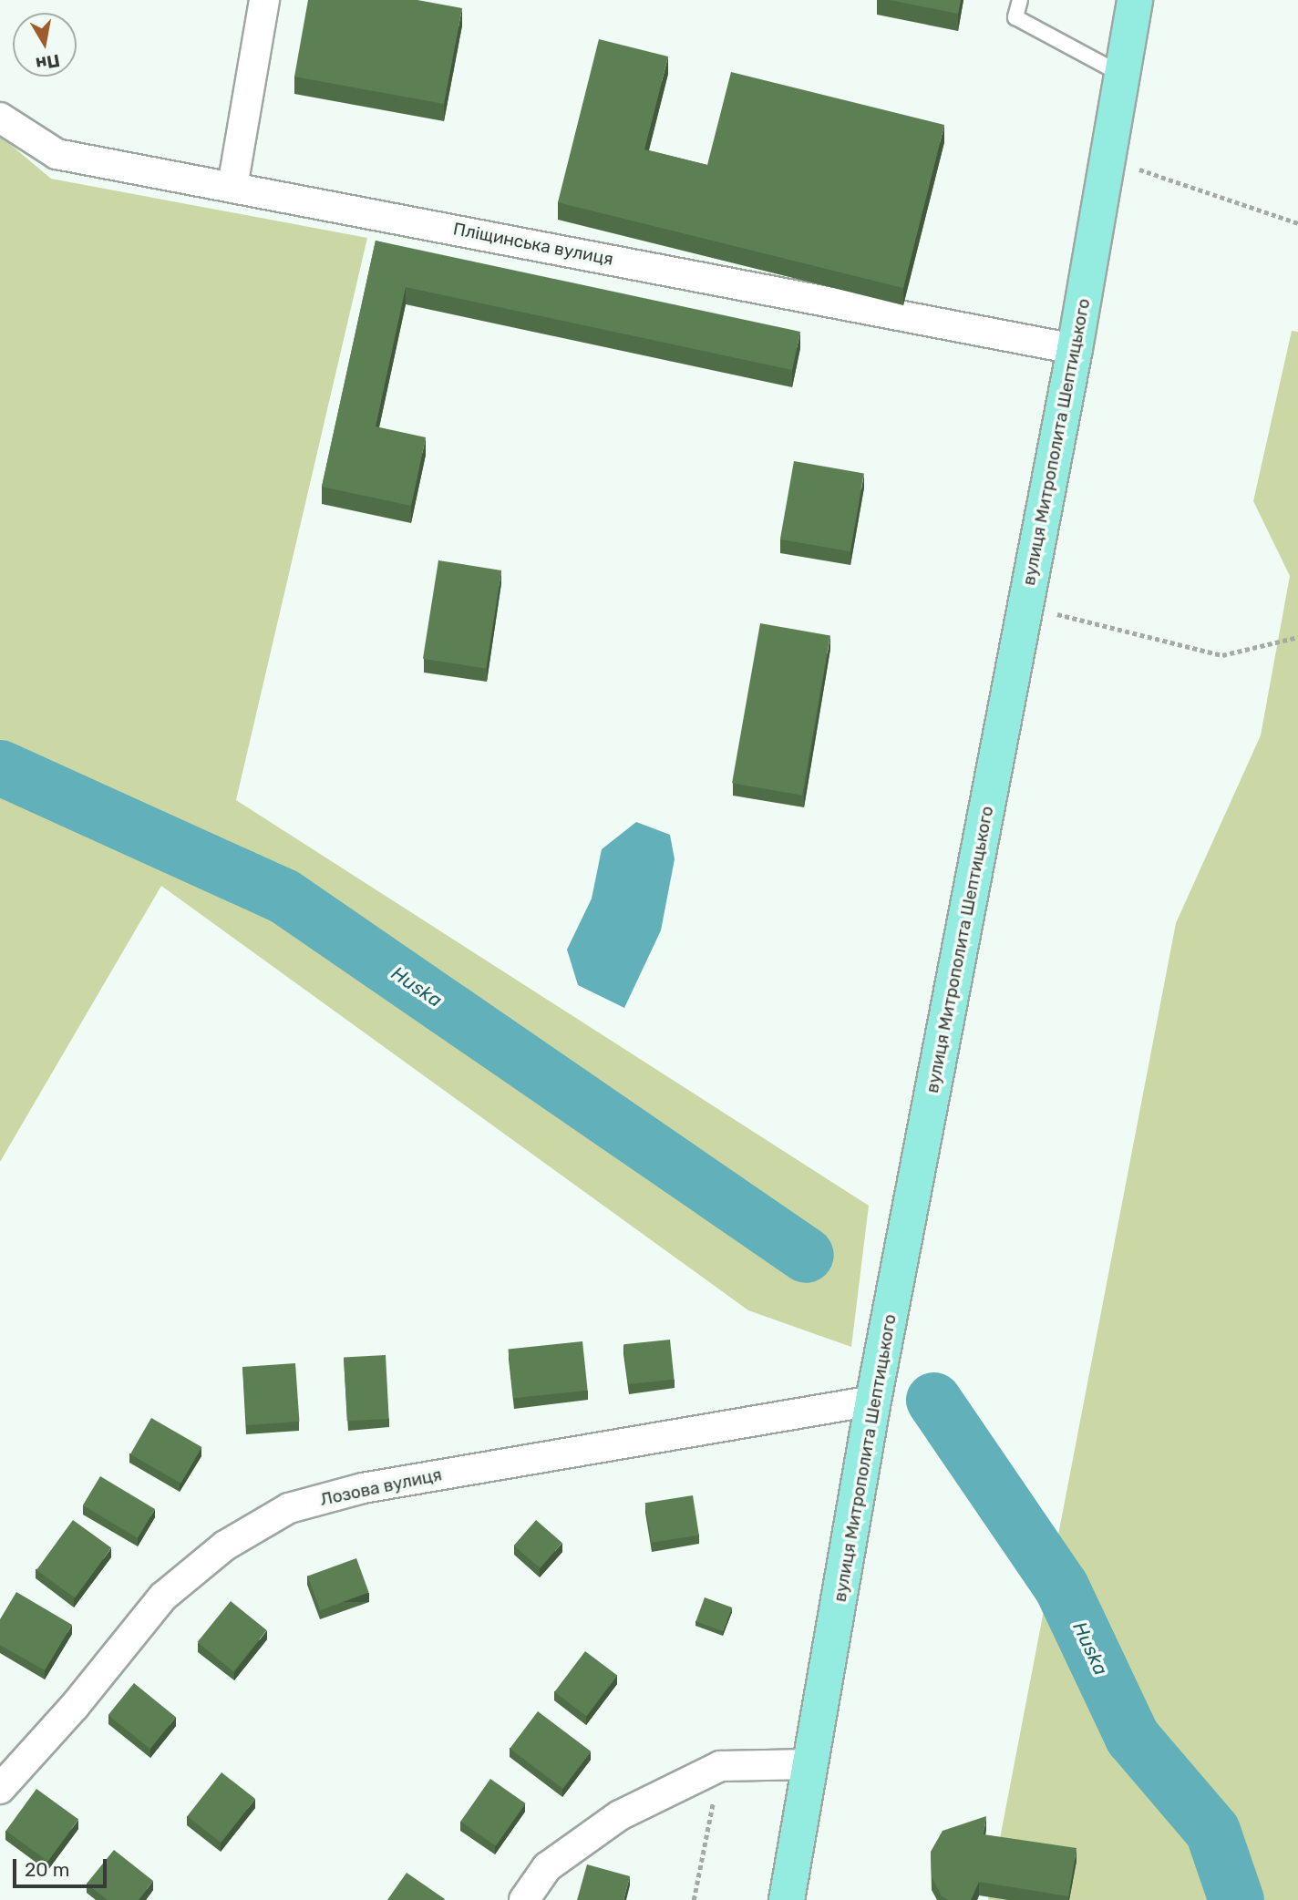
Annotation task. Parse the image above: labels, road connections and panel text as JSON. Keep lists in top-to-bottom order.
{
  "streets": {
    "main road": ["вулиця Митрополита Шептицького"],
    "street": ["Пліщинська вулиця", "Лозова вулиця"]
  },
  "crossings": [
    ["Пліщинська вулиця", "вулиця Митрополита Шептицького"],
    ["вулиця Митрополита Шептицького", "Лозова вулиця"]
  ],
  "water": ["Huska"],
  "scale_bar": "20 m",
  "north": "bottom"
}
